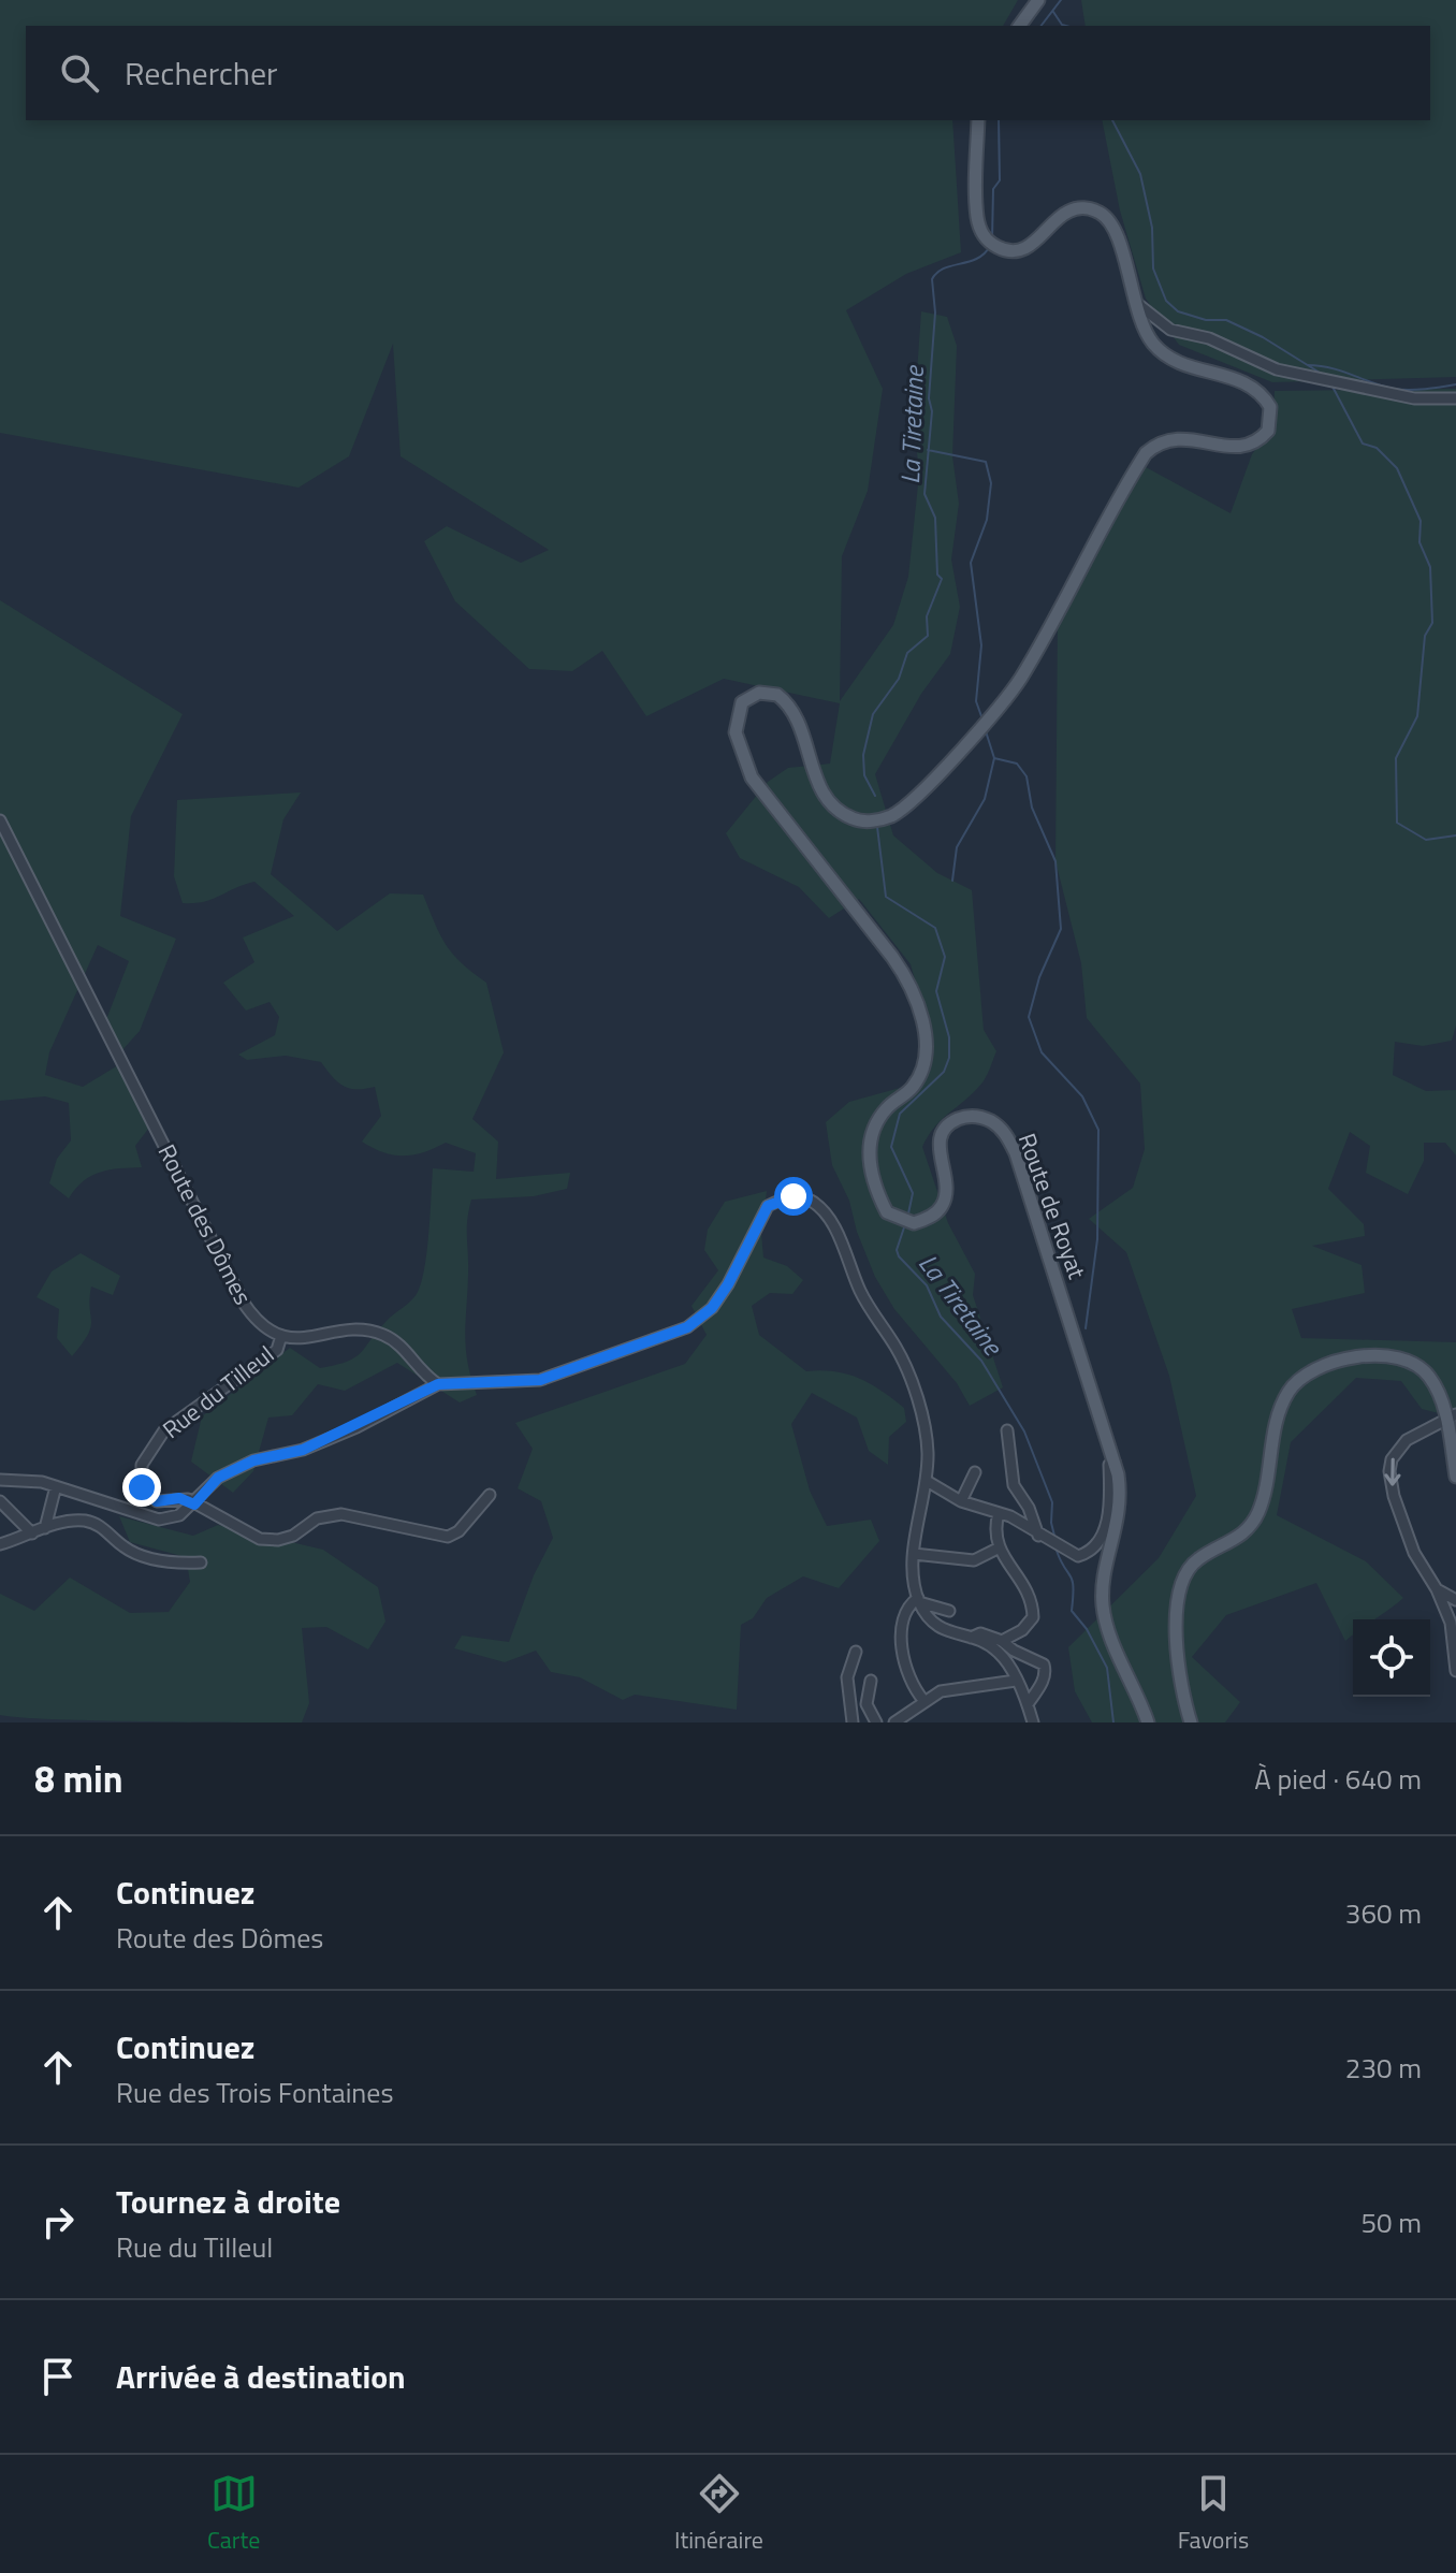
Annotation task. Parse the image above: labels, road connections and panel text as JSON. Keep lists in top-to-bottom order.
{
  "streets": {
    "main road": ["Route de Royat"],
    "street": ["Route des Dômes", "Rue du Tilleul"]
  },
  "crossings": [
    ["Route des Dômes", "Rue du Tilleul"]
  ],
  "water": ["La Tiretaine"],
  "page": {
    "search": "Rechercher",
    "heading": ["8 min", "À pied · 640 m"],
    "list": [
      ["Continuez", "Route des Dômes", "360 m"],
      ["Continuez", "Rue des Trois Fontaines", "230 m"],
      ["Tournez à droite", "Rue du Tilleul", "50 m"],
      "Arrivée à destination"
    ],
    "nav": ["Carte", "Itinéraire", "Favoris"]
  }
}
